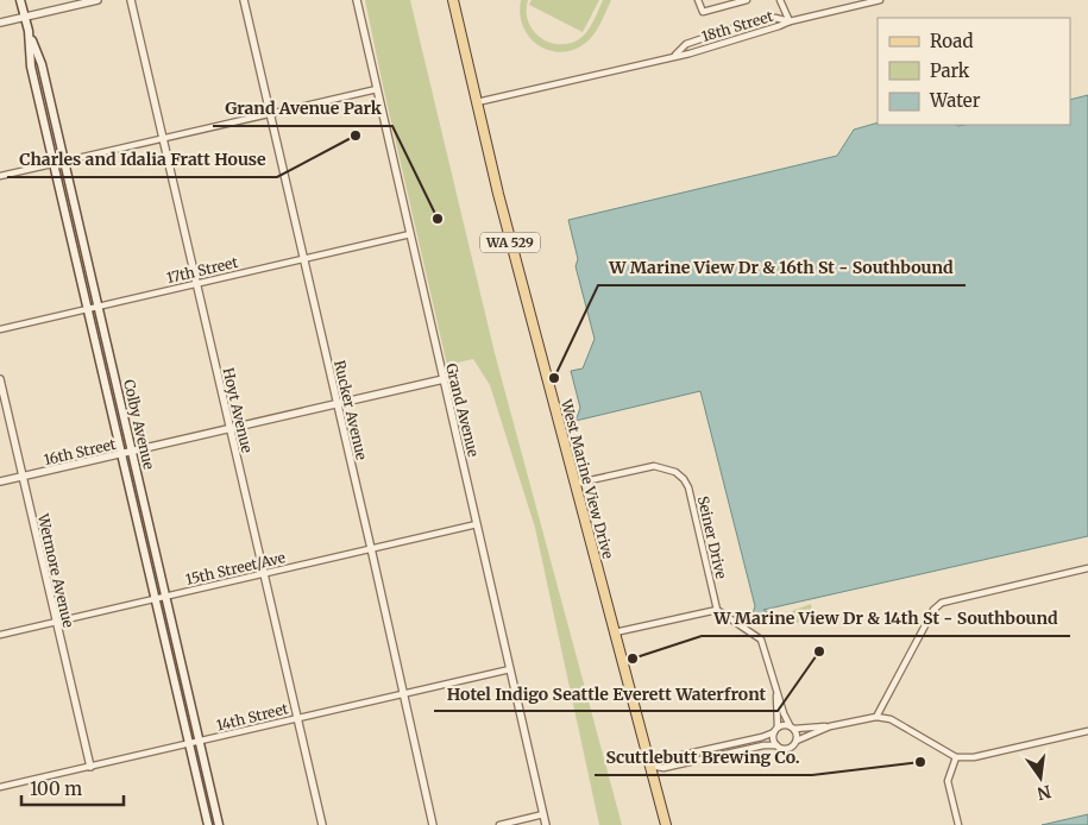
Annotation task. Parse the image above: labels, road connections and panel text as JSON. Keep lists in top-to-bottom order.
{
  "streets": {
    "main road": ["WA 529", "Colby Avenue", "West Marine View Drive"],
    "street": [
      "18th Street",
      "17th Street",
      "Hoyt Avenue",
      "Rucker Avenue",
      "Grand Avenue",
      "16th Street",
      "Seiner Drive",
      "15th Street/Ave",
      "Wetmore Avenue",
      "14th Street"
    ]
  },
  "crossings": [
    ["18th Street", "West Marine View Drive"],
    ["17th Street", "Hoyt Avenue"],
    ["17th Street", "Rucker Avenue"],
    ["17th Street", "Grand Avenue"],
    ["17th Street", "Colby Avenue"],
    ["Hoyt Avenue", "16th Street"],
    ["Hoyt Avenue", "15th Street/Ave"],
    ["Hoyt Avenue", "14th Street"],
    ["Rucker Avenue", "16th Street"],
    ["Rucker Avenue", "15th Street/Ave"],
    ["Rucker Avenue", "14th Street"],
    ["Grand Avenue", "16th Street"],
    ["Grand Avenue", "15th Street/Ave"],
    ["Grand Avenue", "14th Street"],
    ["Colby Avenue", "16th Street"],
    ["Colby Avenue", "15th Street/Ave"],
    ["Colby Avenue", "14th Street"],
    ["16th Street", "Wetmore Avenue"],
    ["West Marine View Drive", "Seiner Drive"],
    ["15th Street/Ave", "Wetmore Avenue"],
    ["Wetmore Avenue", "14th Street"]
  ],
  "places": [
    "Charles and Idalia Fratt House",
    "Grand Avenue Park",
    "W Marine View Dr & 16th St - Southbound",
    "Hotel Indigo Seattle Everett Waterfront",
    "W Marine View Dr & 14th St - Southbound",
    "Scuttlebutt Brewing Co."
  ],
  "legend": ["Road", "Park", "Water"],
  "scale_bar": "100 m",
  "north": "bottom"
}
